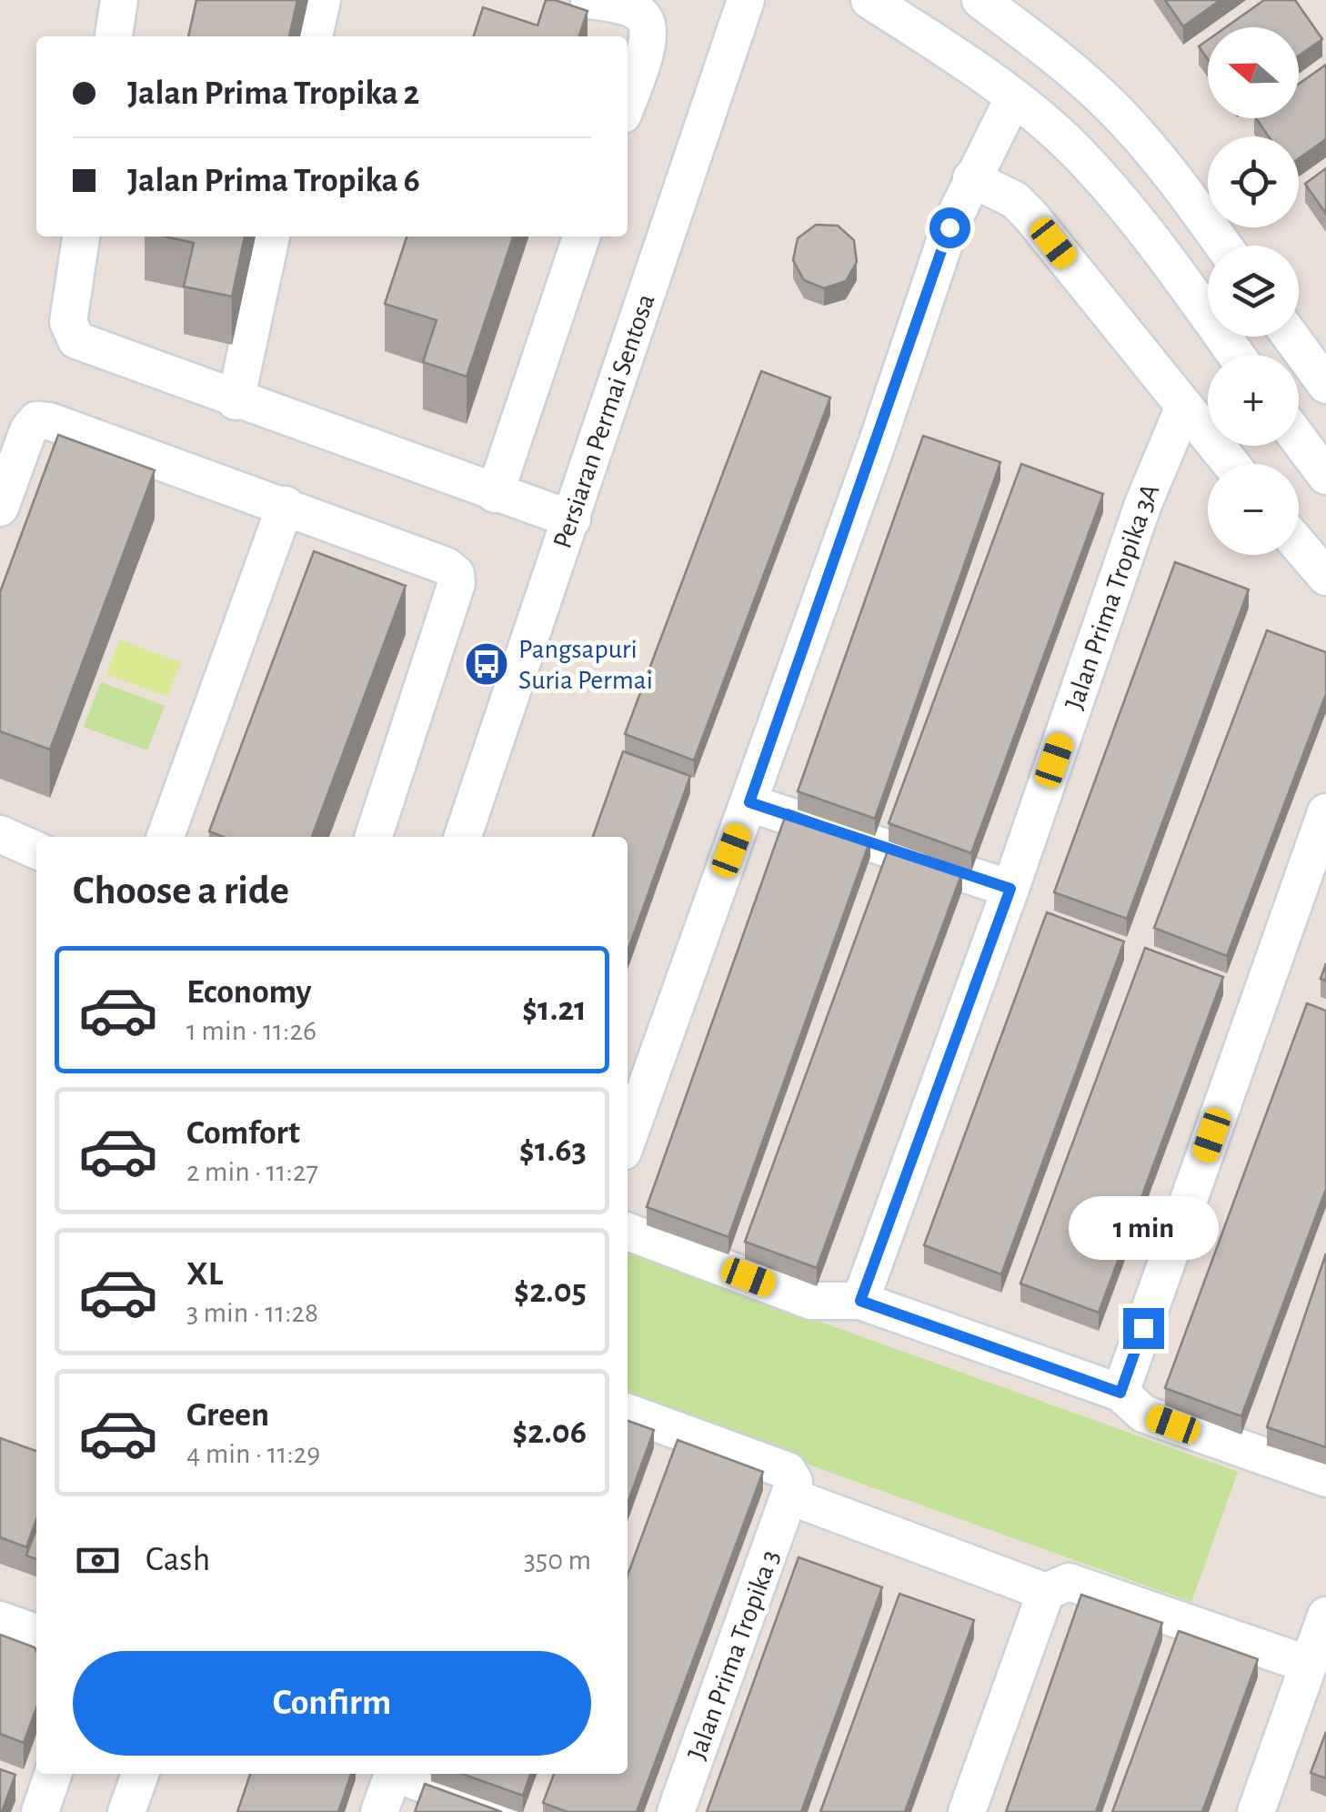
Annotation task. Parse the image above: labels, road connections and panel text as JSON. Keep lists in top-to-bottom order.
{
  "streets": {
    "street": ["Persiaran Permai Sentosa", "Jalan Prima Tropika 3A", "Jalan Prima Tropika 3"]
  },
  "places": {
    "bus stop": ["Pangsapuri Suria Permai"]
  },
  "north": "left",
  "page": {
    "map_buttons": ["+", "−"],
    "banner": ["Jalan Prima Tropika 2", "Jalan Prima Tropika 6"],
    "heading": "Choose a ride",
    "list": [
      {
        "name": "Economy",
        "note": "1 min · 11:26",
        "value": "$1.21"
      },
      {
        "name": "Comfort",
        "note": "2 min · 11:27",
        "value": "$1.63"
      },
      {
        "name": "XL",
        "note": "3 min · 11:28",
        "value": "$2.05"
      },
      {
        "name": "Green",
        "note": "4 min · 11:29",
        "value": "$2.06"
      }
    ],
    "bubble": "1 min",
    "pay": ["Cash", "350 m"],
    "buttons": "Confirm"
  }
}
